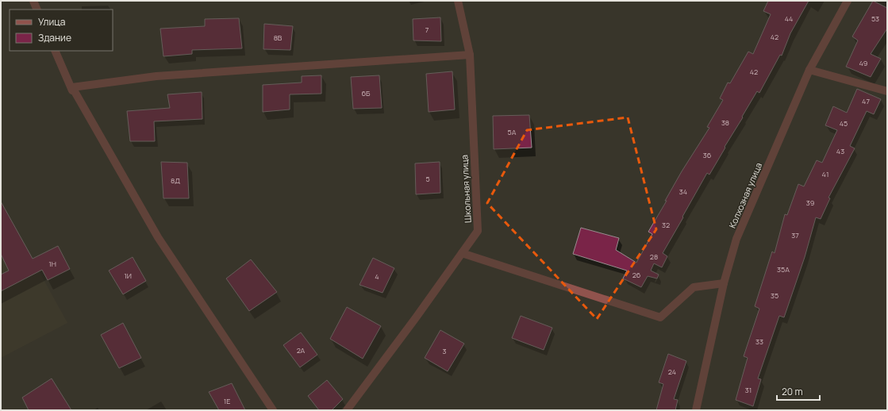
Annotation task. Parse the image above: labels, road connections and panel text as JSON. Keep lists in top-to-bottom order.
{
  "streets": {
    "street": ["Школьная улица", "Колхозная улица"]
  },
  "house_numbers": [
    "44",
    "53",
    "7",
    "42",
    "8В",
    "49",
    "42",
    "6Б",
    "47",
    "38",
    "45",
    "5А",
    "43",
    "36",
    "41",
    "5",
    "8Д",
    "34",
    "39",
    "32",
    "37",
    "28",
    "1Н",
    "35А",
    "26",
    "1И",
    "4",
    "35",
    "33",
    "2А",
    "3",
    "24",
    "31",
    "1Е"
  ],
  "legend": ["Улица", "Здание"],
  "scale_bar": "20 m"
}
